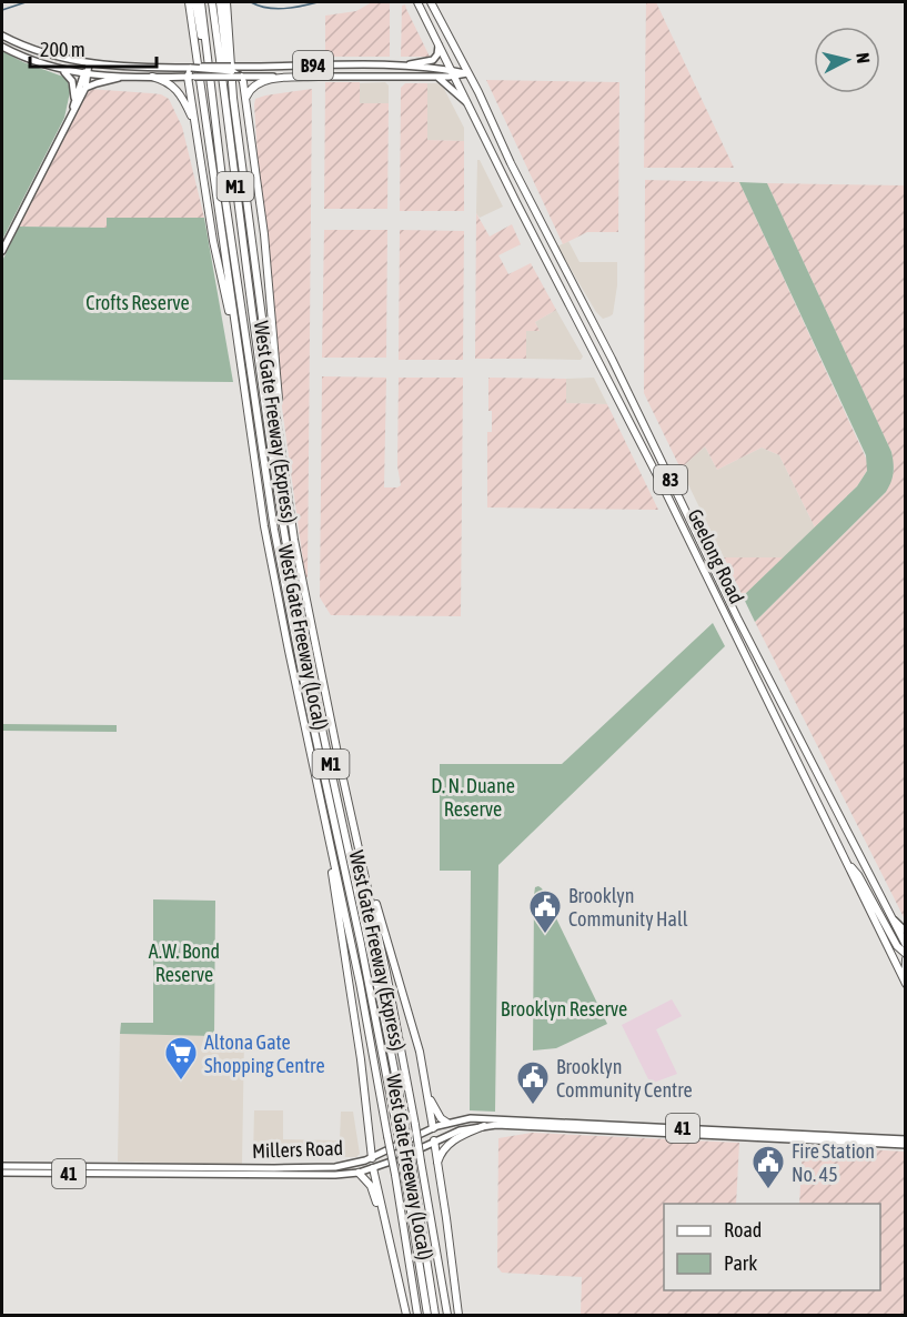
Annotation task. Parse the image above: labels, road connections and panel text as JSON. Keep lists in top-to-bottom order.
{
  "streets": {
    "highway": [
      "M1",
      "West Gate Freeway (Express)",
      "83",
      "Geelong Road",
      "West Gate Freeway (Local)"
    ],
    "main road": ["B94", "41", "Millers Road"]
  },
  "crossings": [
    ["B94", "83"],
    ["B94", "Geelong Road"],
    ["83", "Geelong Road"]
  ],
  "parks": [
    "Crofts Reserve",
    "D. N. Duane Reserve",
    "A.W. Bond Reserve",
    "Brooklyn Reserve"
  ],
  "places": {
    "public building": ["Brooklyn Community Hall", "Brooklyn Community Centre", "Fire Station No. 45"],
    "supermarket": ["Altona Gate Shopping Centre"]
  },
  "legend": ["Road", "Park"],
  "scale_bar": "200 m",
  "north": "right"
}
